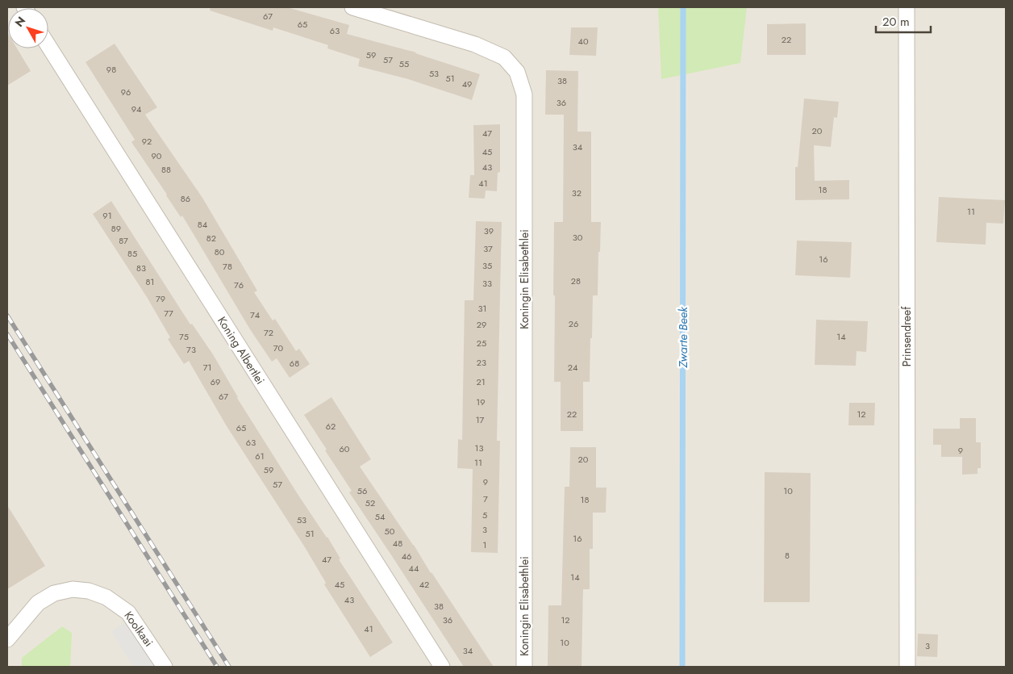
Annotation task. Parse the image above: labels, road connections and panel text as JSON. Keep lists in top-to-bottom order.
{
  "streets": {
    "street": [
      "Koningin Elisabethlei",
      "Prinsendreef",
      "Koning Albertlei",
      "Koolkaai"
    ]
  },
  "water": ["Zwarte Beek"],
  "house_numbers": [
    "67",
    "65",
    "63",
    "22",
    "40",
    "59",
    "57",
    "55",
    "98",
    "53",
    "51",
    "38",
    "49",
    "96",
    "36",
    "94",
    "20",
    "47",
    "92",
    "34",
    "45",
    "90",
    "43",
    "88",
    "41",
    "18",
    "32",
    "86",
    "11",
    "91",
    "84",
    "89",
    "39",
    "30",
    "82",
    "87",
    "37",
    "80",
    "85",
    "16",
    "35",
    "78",
    "83",
    "28",
    "81",
    "33",
    "76",
    "79",
    "31",
    "77",
    "74",
    "26",
    "29",
    "72",
    "75",
    "14",
    "25",
    "70",
    "73",
    "23",
    "68",
    "71",
    "24",
    "69",
    "21",
    "67",
    "19",
    "22",
    "12",
    "17",
    "62",
    "65",
    "63",
    "13",
    "60",
    "9",
    "61",
    "20",
    "11",
    "59",
    "9",
    "57",
    "56",
    "10",
    "7",
    "18",
    "52",
    "5",
    "54",
    "53",
    "3",
    "50",
    "51",
    "16",
    "48",
    "1",
    "8",
    "46",
    "47",
    "44",
    "14",
    "45",
    "42",
    "43",
    "38",
    "36",
    "12",
    "41",
    "10",
    "3",
    "34"
  ],
  "scale_bar": "20 m",
  "north": "top left"
}
